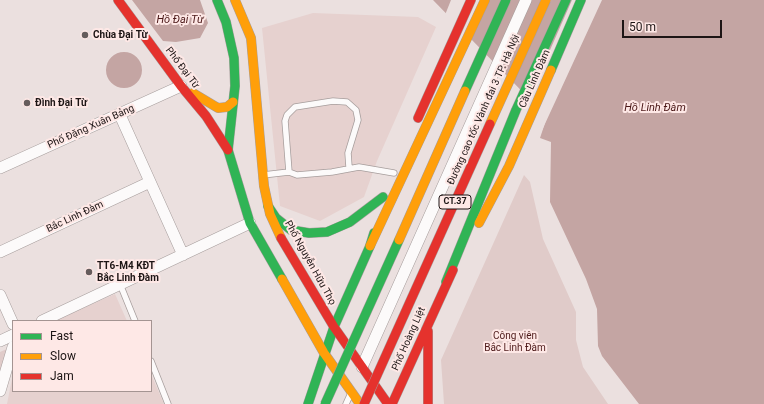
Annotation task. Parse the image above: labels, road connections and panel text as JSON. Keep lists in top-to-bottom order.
{
  "streets": {
    "main road": [
      "Phố Đại Từ",
      "Cầu Linh Đàm",
      "Đường cao tốc Vành đai 3 TP. Hà Nội",
      "CT.37",
      "Phố Nguyễn Hữu Thọ",
      "Phố Hoàng Liệt"
    ],
    "street": ["Phố Đặng Xuân Bảng", "Bắc Linh Đàm"]
  },
  "crossings": [
    ["Phố Đại Từ", "Phố Đặng Xuân Bảng"],
    ["Cầu Linh Đàm", "Phố Hoàng Liệt"]
  ],
  "water": ["Hồ Đại Từ", "Hồ Linh Đàm"],
  "parks": ["Công viên Bắc Linh Đàm"],
  "places": ["Chùa Đại Từ", "Đình Đại Từ", "TT6-M4 KĐT Bắc Linh Đàm"],
  "legend": ["Fast", "Slow", "Jam"],
  "scale_bar": "50 m"
}
